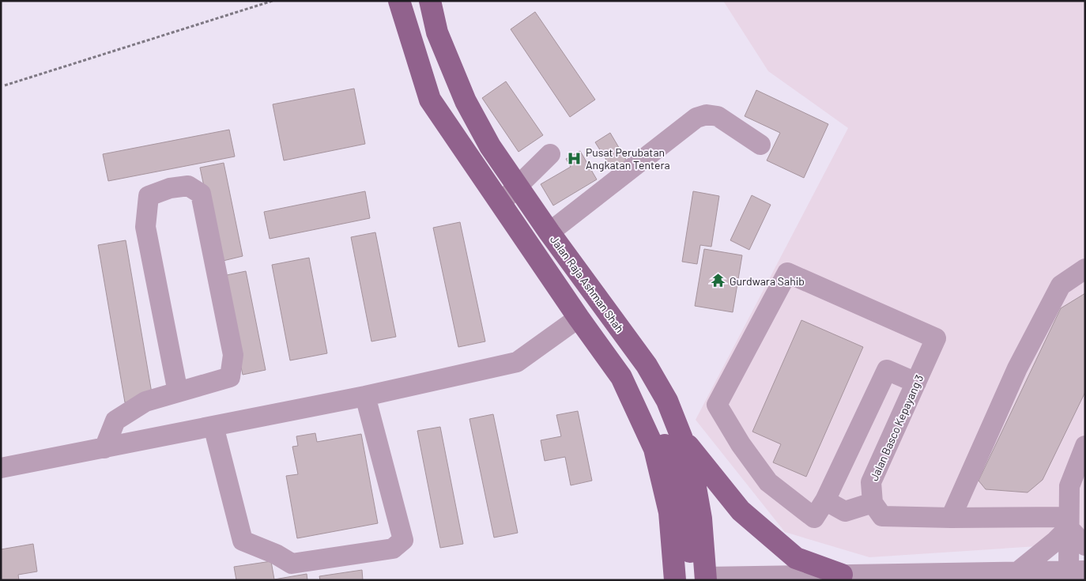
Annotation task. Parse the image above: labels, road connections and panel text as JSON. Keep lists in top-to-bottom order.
{
  "streets": {
    "main road": ["Jalan Raja Ashman Shah"],
    "street": ["Jalan Basco Kepayang 3"]
  },
  "places": {
    "hospital": ["Pusat Perubatan Angkatan Tentera"],
    "temple": ["Gurdwara Sahib"]
  }
}
